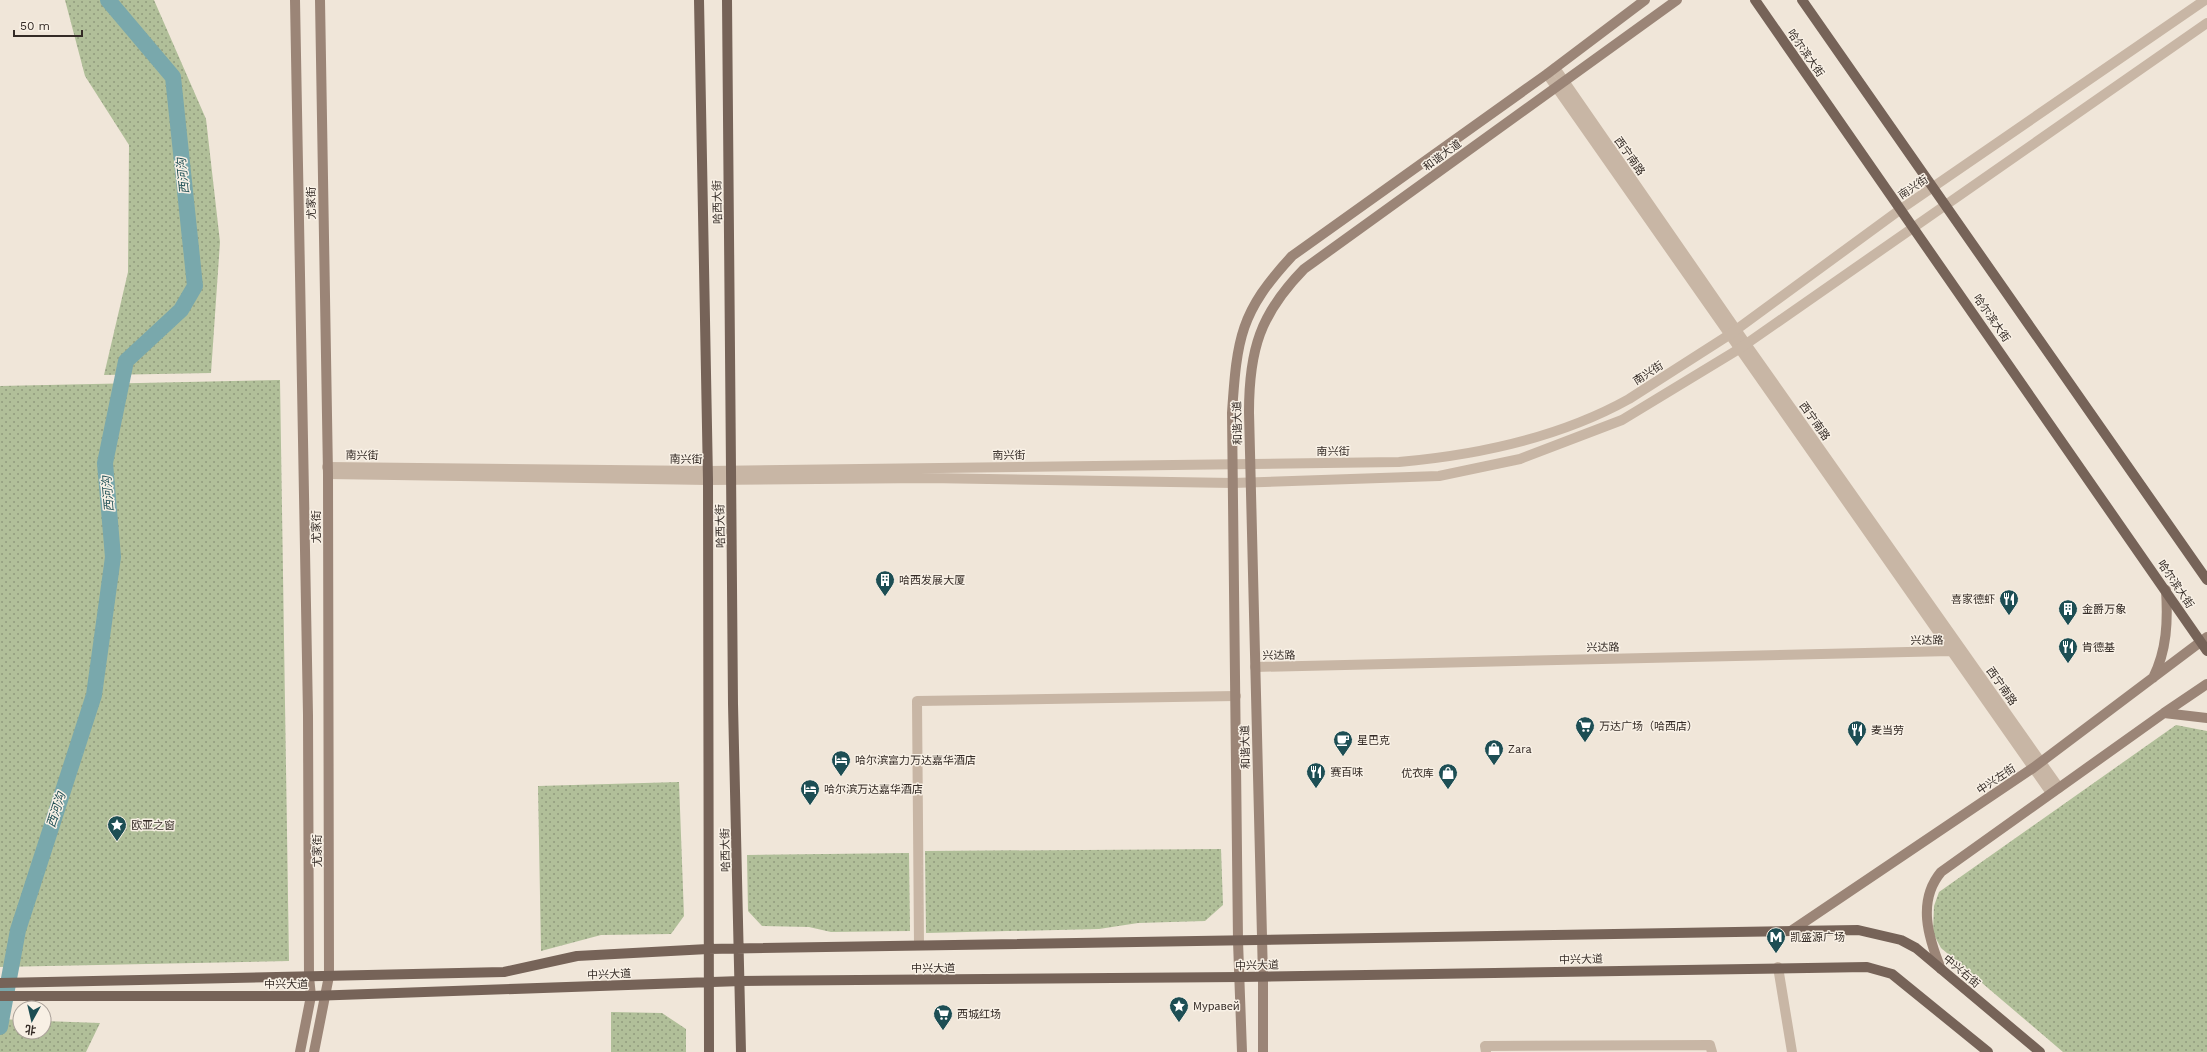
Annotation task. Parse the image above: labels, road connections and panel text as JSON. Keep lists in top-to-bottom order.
{
  "streets": {
    "main road": [
      "哈尔滨大街",
      "和谐大道",
      "哈西大街",
      "尤家街",
      "中兴左街",
      "中兴大道",
      "中兴右街"
    ],
    "street": ["西宁南路", "南兴街", "兴达路"]
  },
  "crossings": [
    ["哈尔滨大街", "南兴街"],
    ["哈尔滨大街", "中兴左街"],
    ["和谐大道", "西宁南路"],
    ["和谐大道", "南兴街"],
    ["和谐大道", "兴达路"],
    ["和谐大道", "中兴大道"],
    ["西宁南路", "南兴街"],
    ["西宁南路", "兴达路"],
    ["西宁南路", "中兴左街"],
    ["南兴街", "哈西大街"],
    ["南兴街", "尤家街"],
    ["哈西大街", "中兴大道"],
    ["尤家街", "中兴大道"],
    ["中兴左街", "中兴大道"],
    ["中兴大道", "中兴右街"]
  ],
  "water": ["西河沟"],
  "places": {
    "building": ["哈西发展大厦", "金爵万象"],
    "restaurant": [
      "喜家德虾",
      "肯德基",
      "麦当劳",
      "赛百味"
    ],
    "supermarket": ["万达广场（哈西店）", "西城红场"],
    "cafe": ["星巴克"],
    "shop": ["Zara", "优衣库"],
    "hotel": ["哈尔滨富力万达嘉华酒店", "哈尔滨万达嘉华酒店"],
    "place": ["欧亚之窗", "Муравей"],
    "metro station": ["凯盛源广场"]
  },
  "scale_bar": "50 m",
  "north": "bottom"
}
